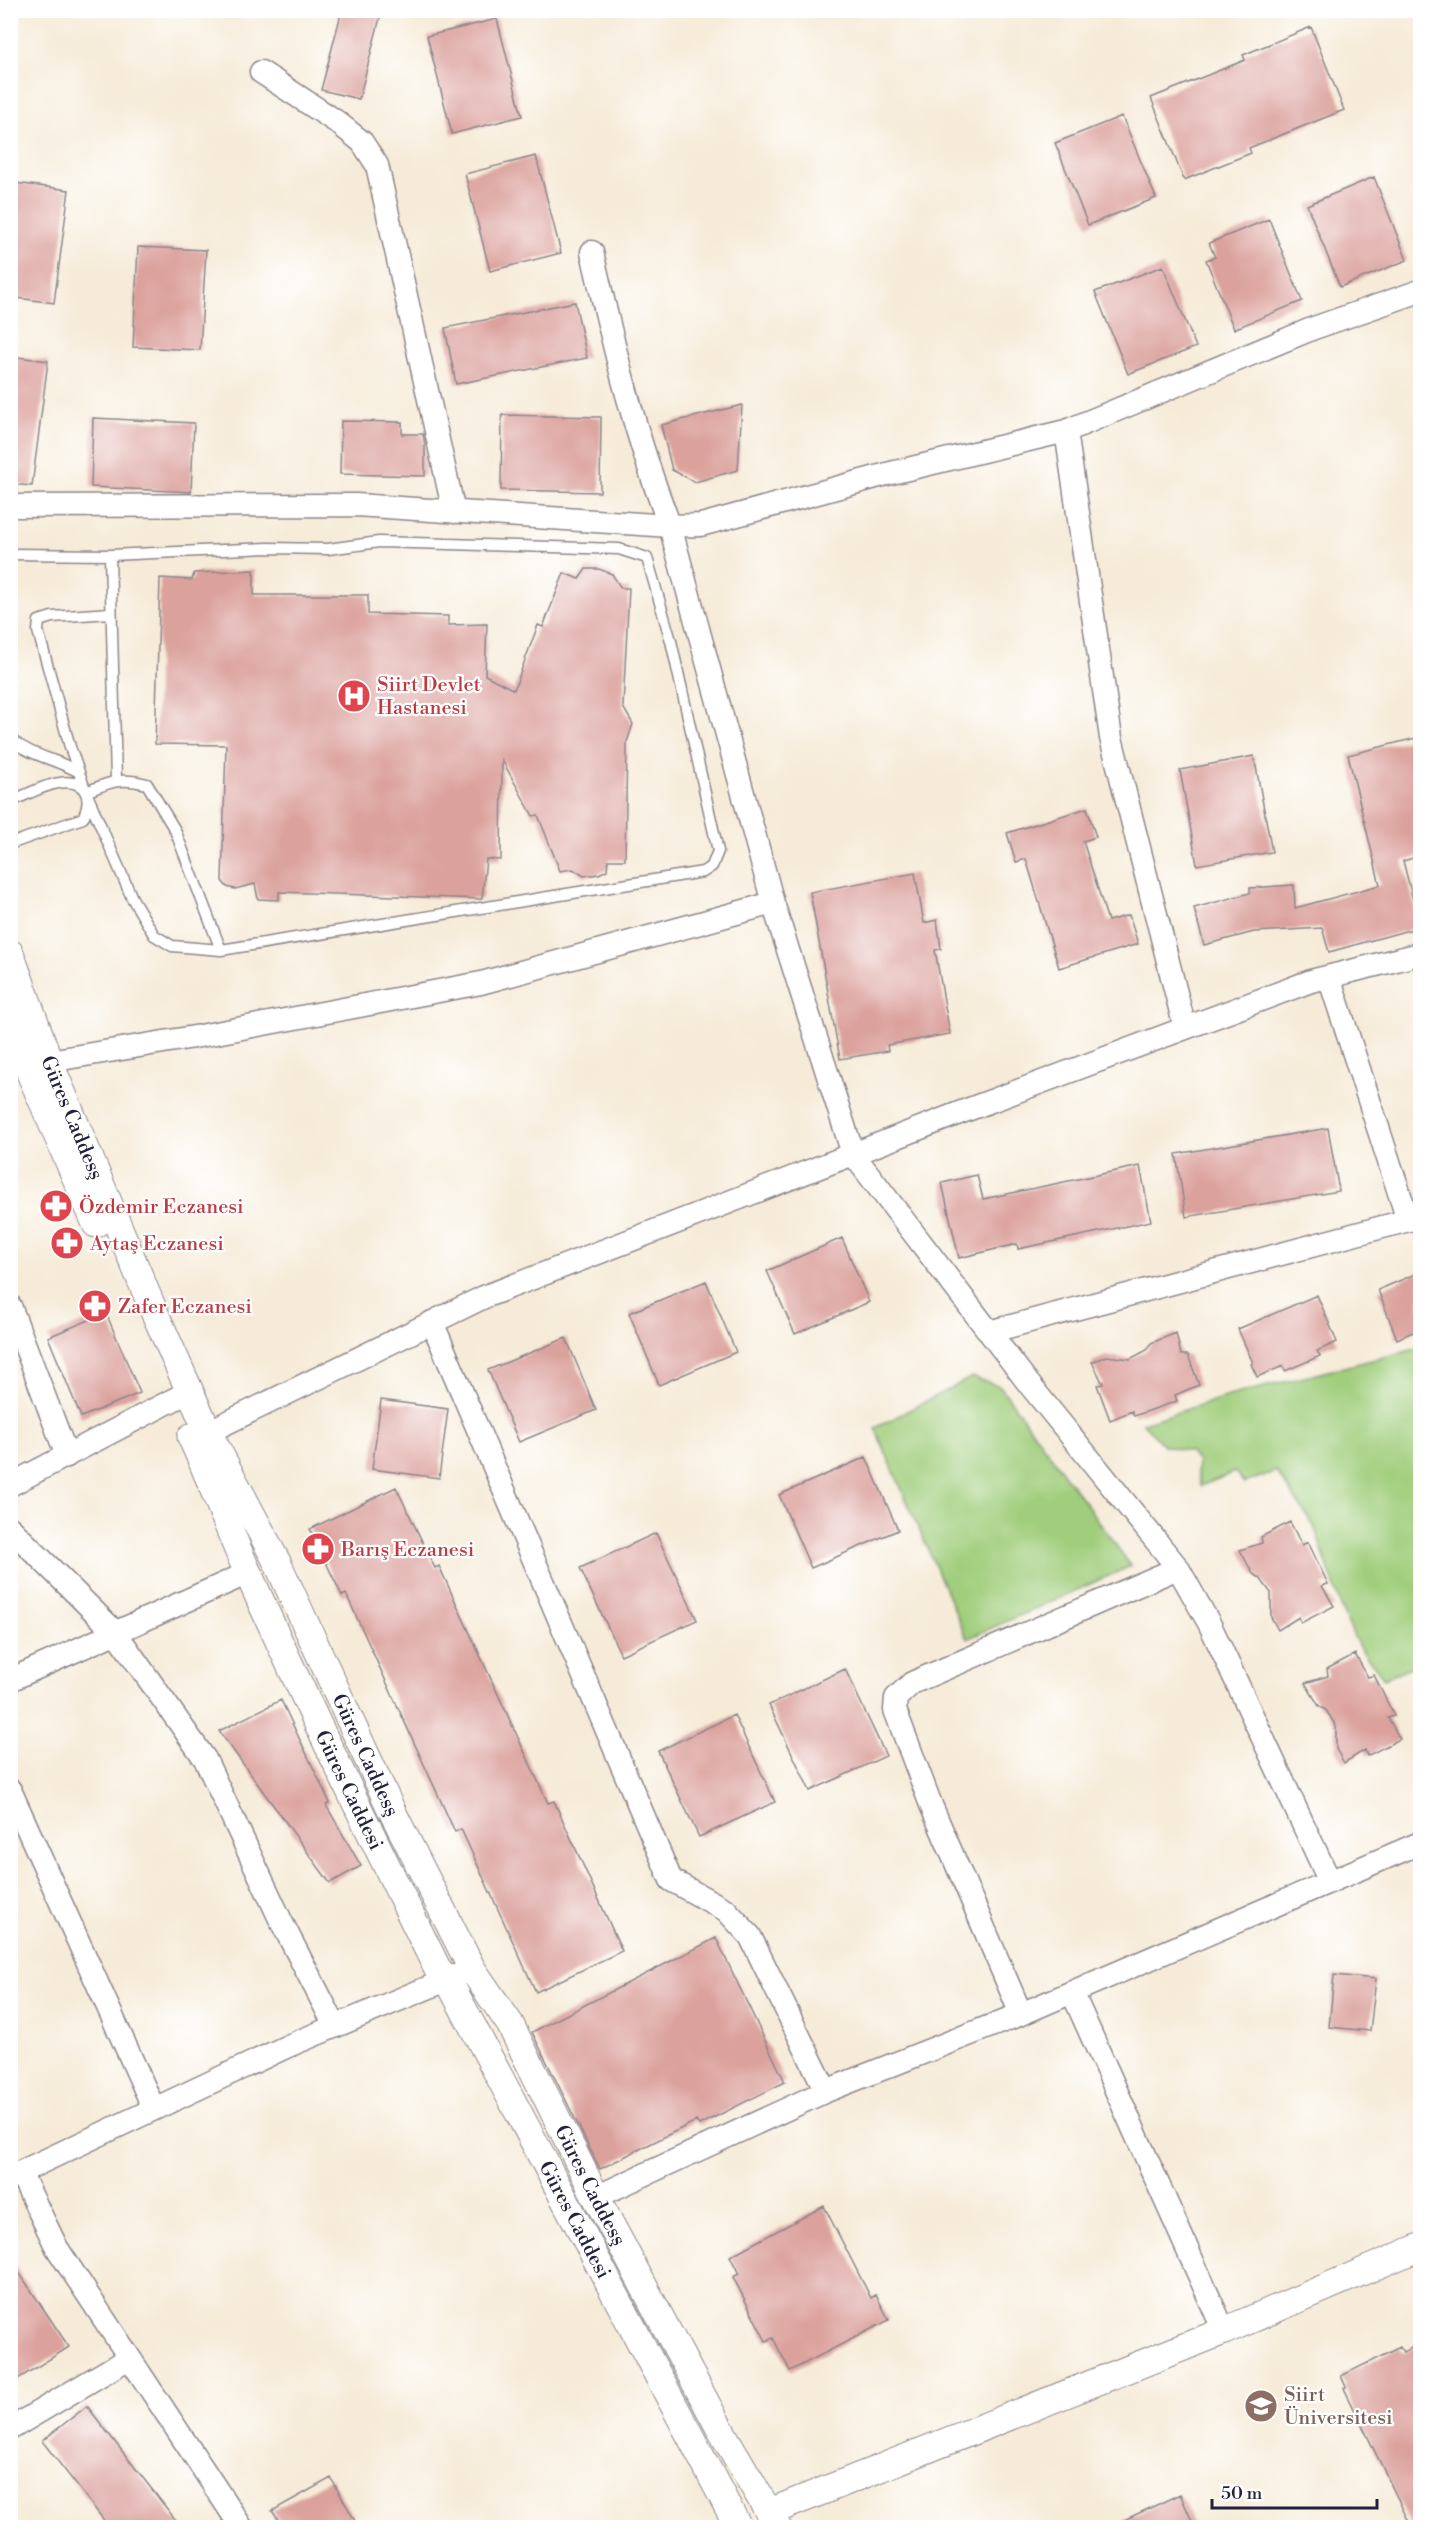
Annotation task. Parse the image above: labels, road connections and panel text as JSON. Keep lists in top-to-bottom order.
{
  "streets": {
    "street": ["Güres Caddesş", "Güres Caddesi"]
  },
  "crossings": [
    ["Güres Caddesş", "Güres Caddesi"]
  ],
  "places": {
    "hospital": ["Siirt Devlet Hastanesi"],
    "pharmacy": [
      "Özdemir Eczanesi",
      "Aytaş Eczanesi",
      "Zafer Eczanesi",
      "Barış Eczanesi"
    ],
    "school or university": ["Siirt Üniversitesi"]
  },
  "scale_bar": "50 m"
}
